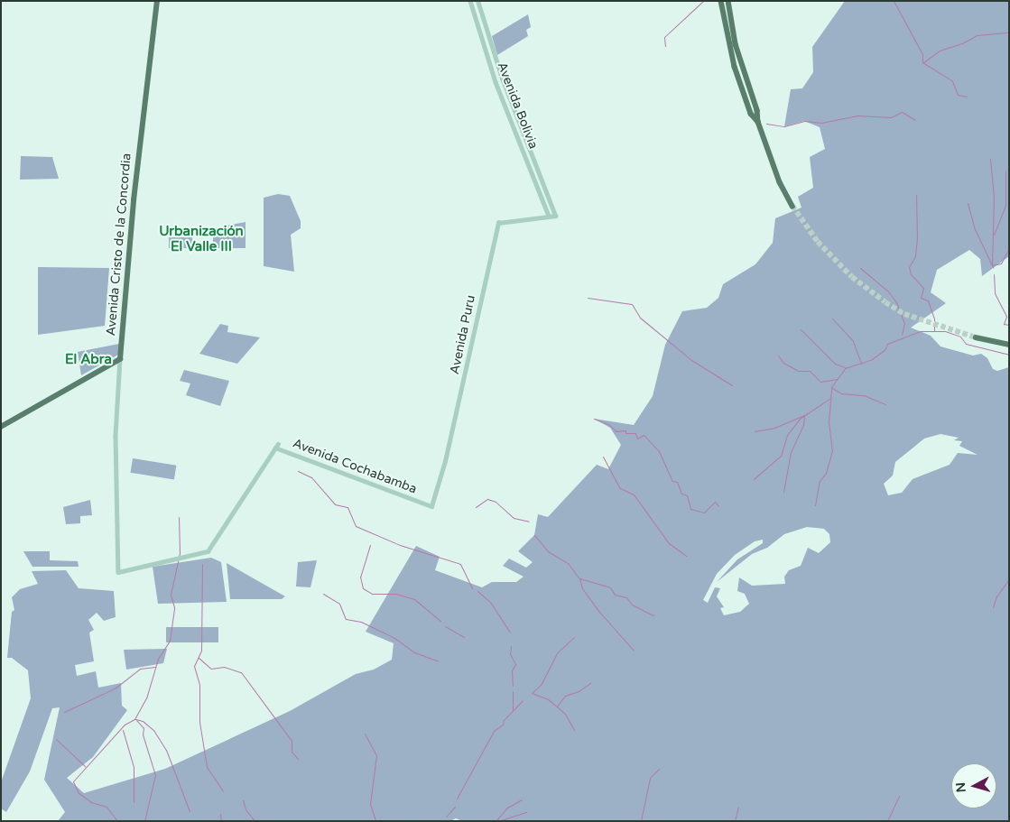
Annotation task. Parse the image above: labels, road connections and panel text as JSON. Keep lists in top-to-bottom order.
{
  "streets": {
    "main road": ["Avenida Cristo de la Concordia"],
    "street": ["Avenida Bolivia", "Avenida Puru", "Avenida Cochabamba"]
  },
  "crossings": [
    ["Avenida Bolivia", "Avenida Puru"],
    ["Avenida Cristo de la Concordia", "Avenida Cochabamba"],
    ["Avenida Puru", "Avenida Cochabamba"]
  ],
  "districts": ["Urbanización El Valle III", "El Abra"],
  "north": "left"
}
